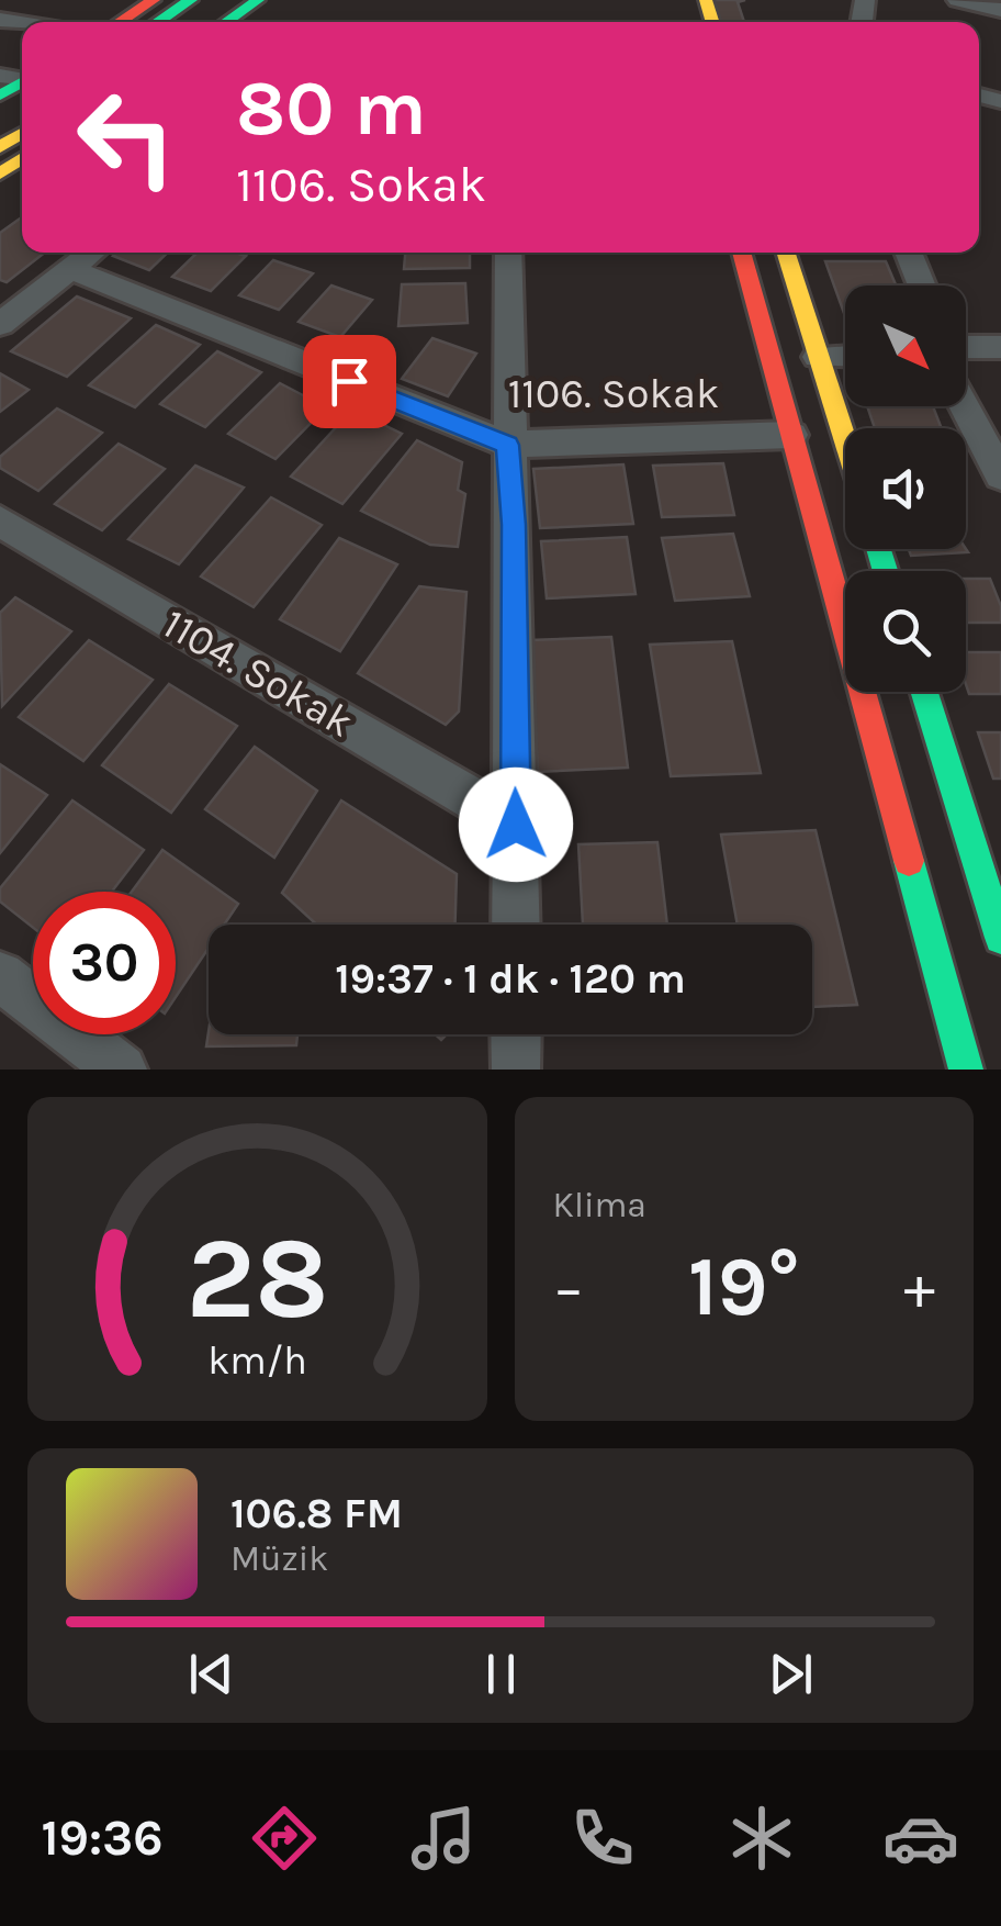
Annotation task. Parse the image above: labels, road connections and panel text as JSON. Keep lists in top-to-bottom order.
{
  "streets": {
    "street": ["1106. Sokak", "1104. Sokak"]
  },
  "north": "bottom right",
  "page": {
    "turn": ["80 m", "1106. Sokak"],
    "limit": "30",
    "trip": "19:37 · 1 dk · 120 m",
    "tile": "Klima",
    "heat": ["−", "19°", "+"],
    "song": ["106.8 FM", "Müzik"],
    "tabs": "19:36",
    "gauge": ["28", "km/h"]
  }
}
